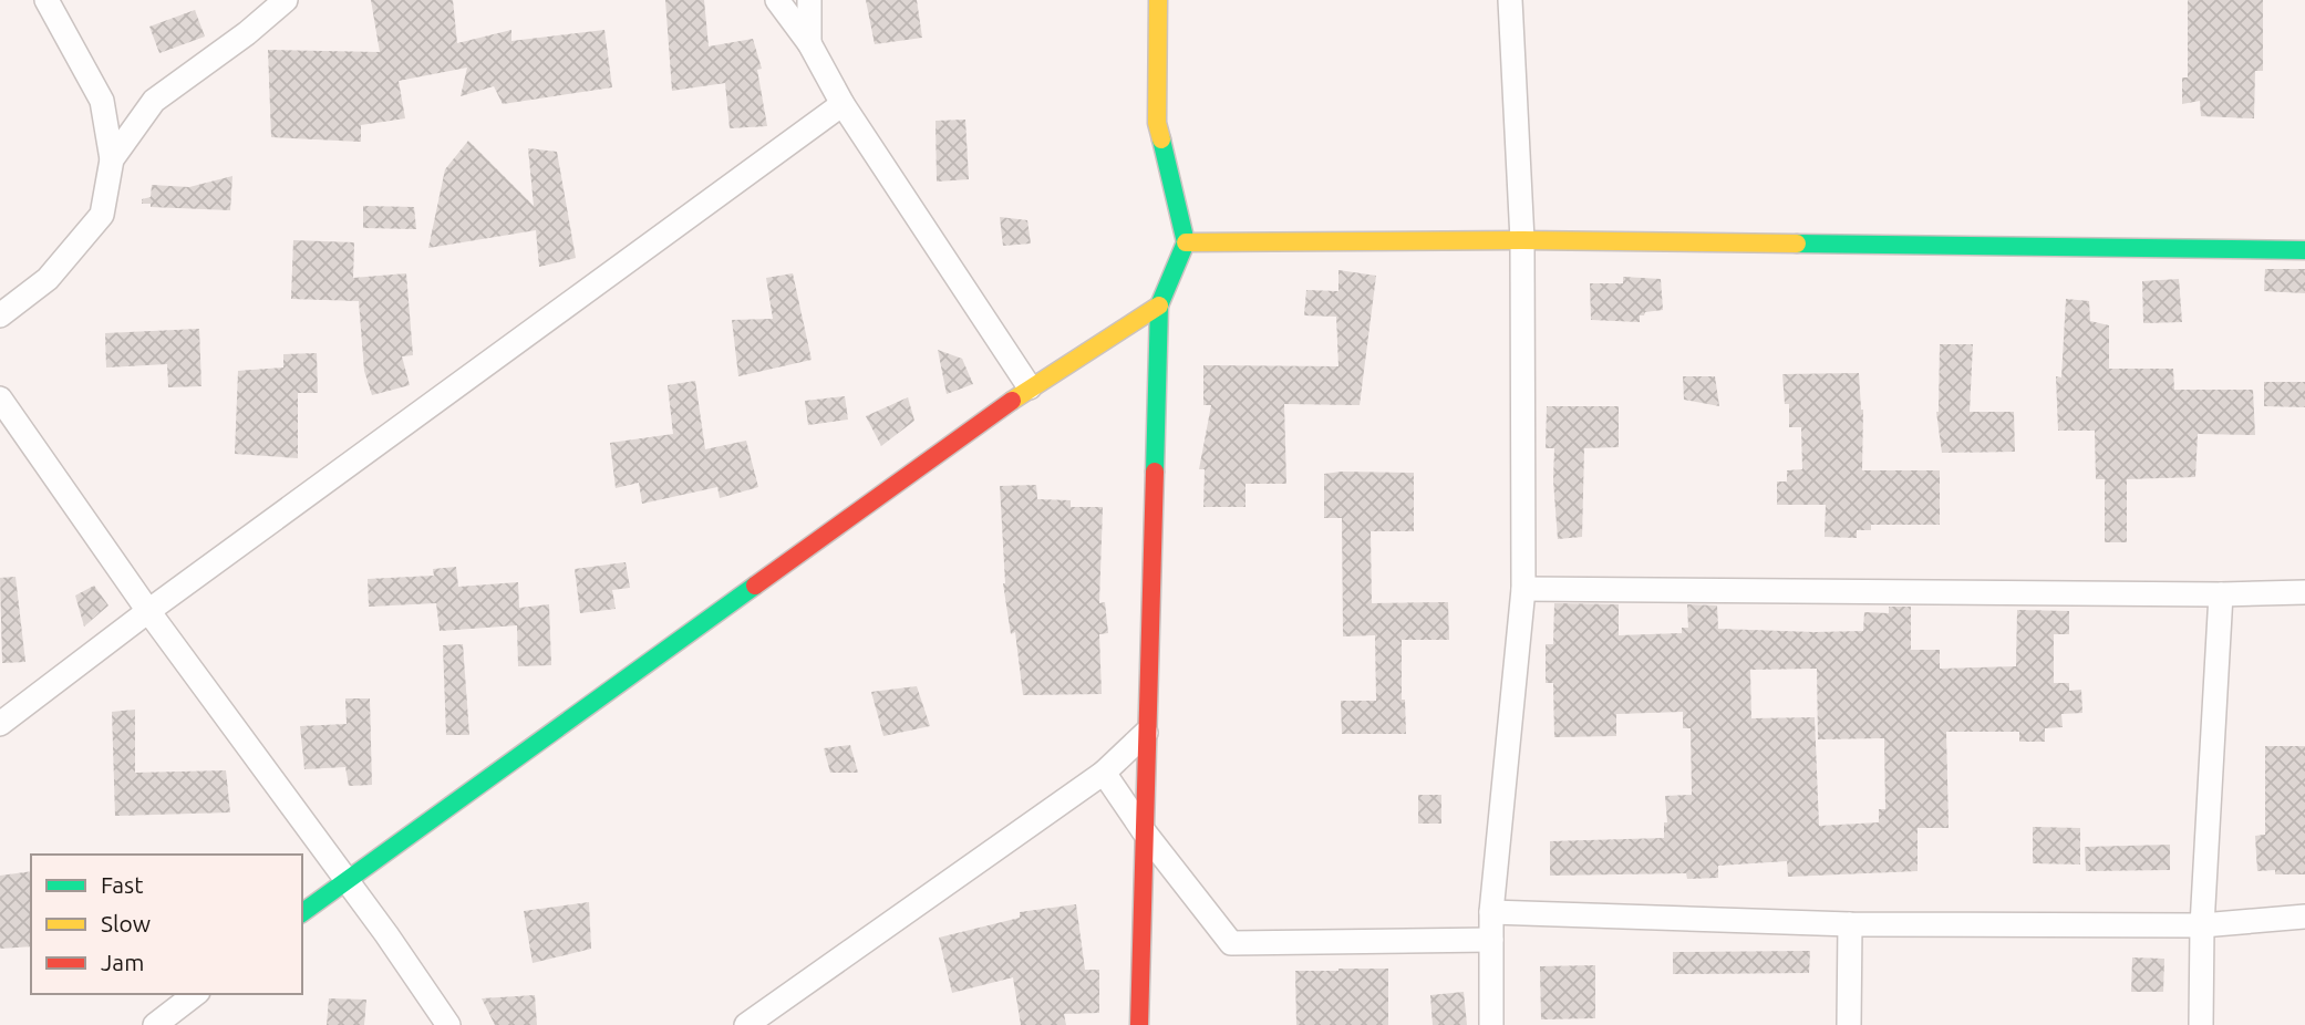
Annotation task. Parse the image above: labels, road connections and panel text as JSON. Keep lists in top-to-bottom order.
{
  "legend": ["Fast", "Slow", "Jam"]
}
